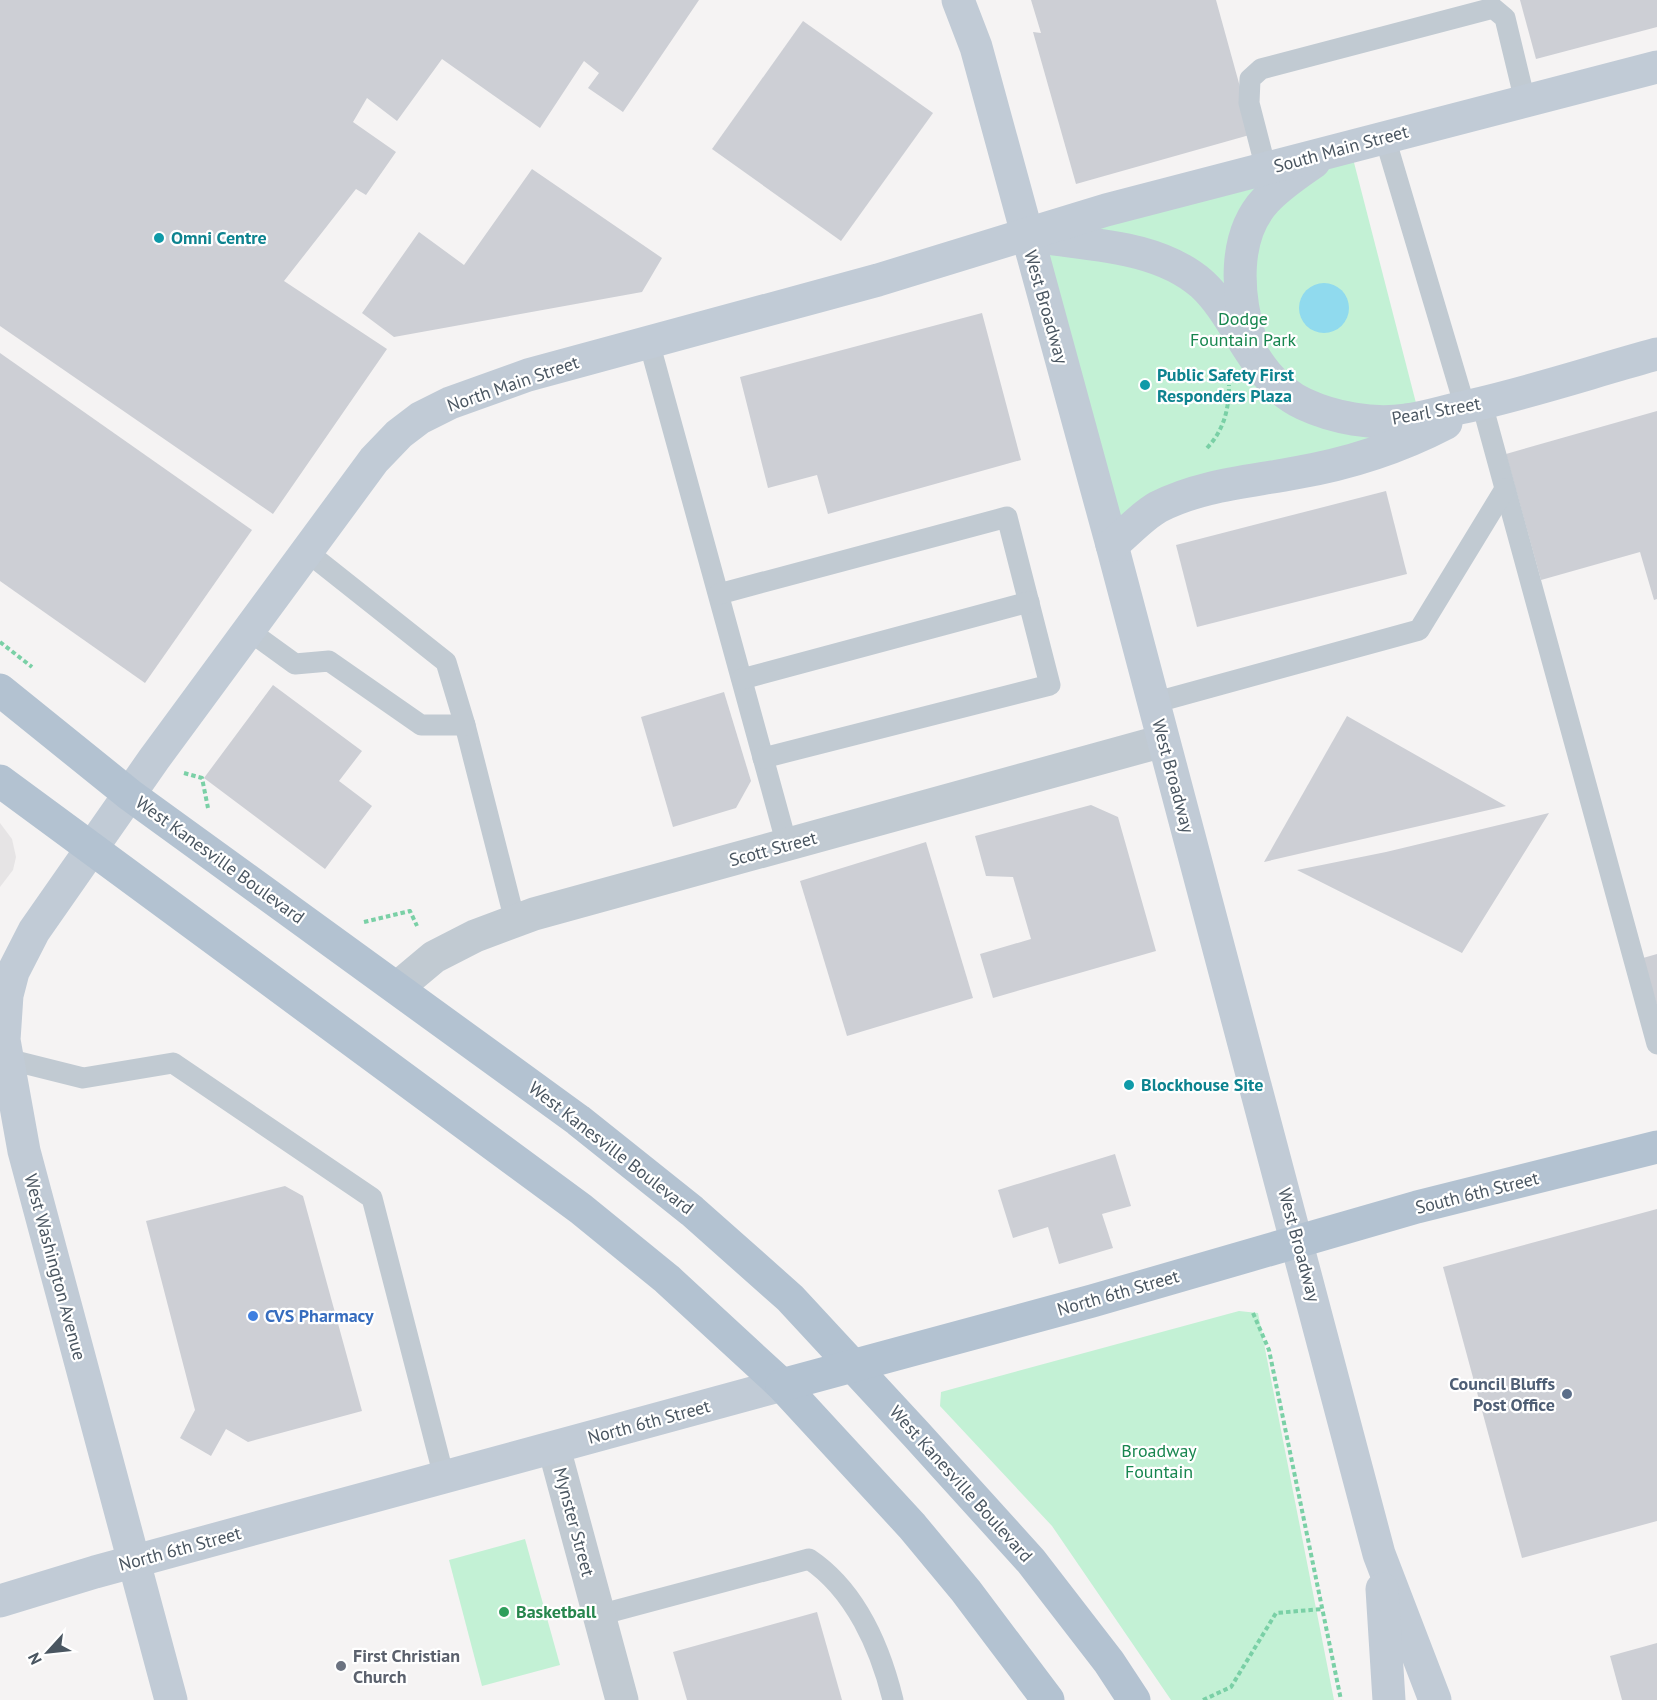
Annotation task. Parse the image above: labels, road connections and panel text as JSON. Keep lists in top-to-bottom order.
{
  "streets": {
    "main road": [
      "South Main Street",
      "West Broadway",
      "North Main Street",
      "Pearl Street",
      "West Kanesville Boulevard",
      "South 6th Street",
      "West Washington Avenue",
      "North 6th Street"
    ],
    "street": ["Scott Street", "Mynster Street"]
  },
  "crossings": [
    ["South Main Street", "West Broadway"],
    ["South Main Street", "North Main Street"],
    ["South Main Street", "Pearl Street"],
    ["West Broadway", "North Main Street"],
    ["West Broadway", "Pearl Street"],
    ["West Broadway", "Scott Street"],
    ["West Broadway", "South 6th Street"],
    ["West Broadway", "North 6th Street"],
    ["North Main Street", "Pearl Street"],
    ["North Main Street", "West Kanesville Boulevard"],
    ["North Main Street", "West Washington Avenue"],
    ["Scott Street", "West Kanesville Boulevard"],
    ["West Kanesville Boulevard", "North 6th Street"],
    ["South 6th Street", "North 6th Street"],
    ["West Washington Avenue", "North 6th Street"],
    ["North 6th Street", "Mynster Street"]
  ],
  "parks": ["Dodge Fountain Park", "Broadway Fountain"],
  "places": [
    "Omni Centre",
    "Public Safety First Responders Plaza",
    "Blockhouse Site",
    "CVS Pharmacy",
    "Council Bluffs Post Office",
    "Basketball",
    "First Christian Church"
  ],
  "north": "bottom left"
}
